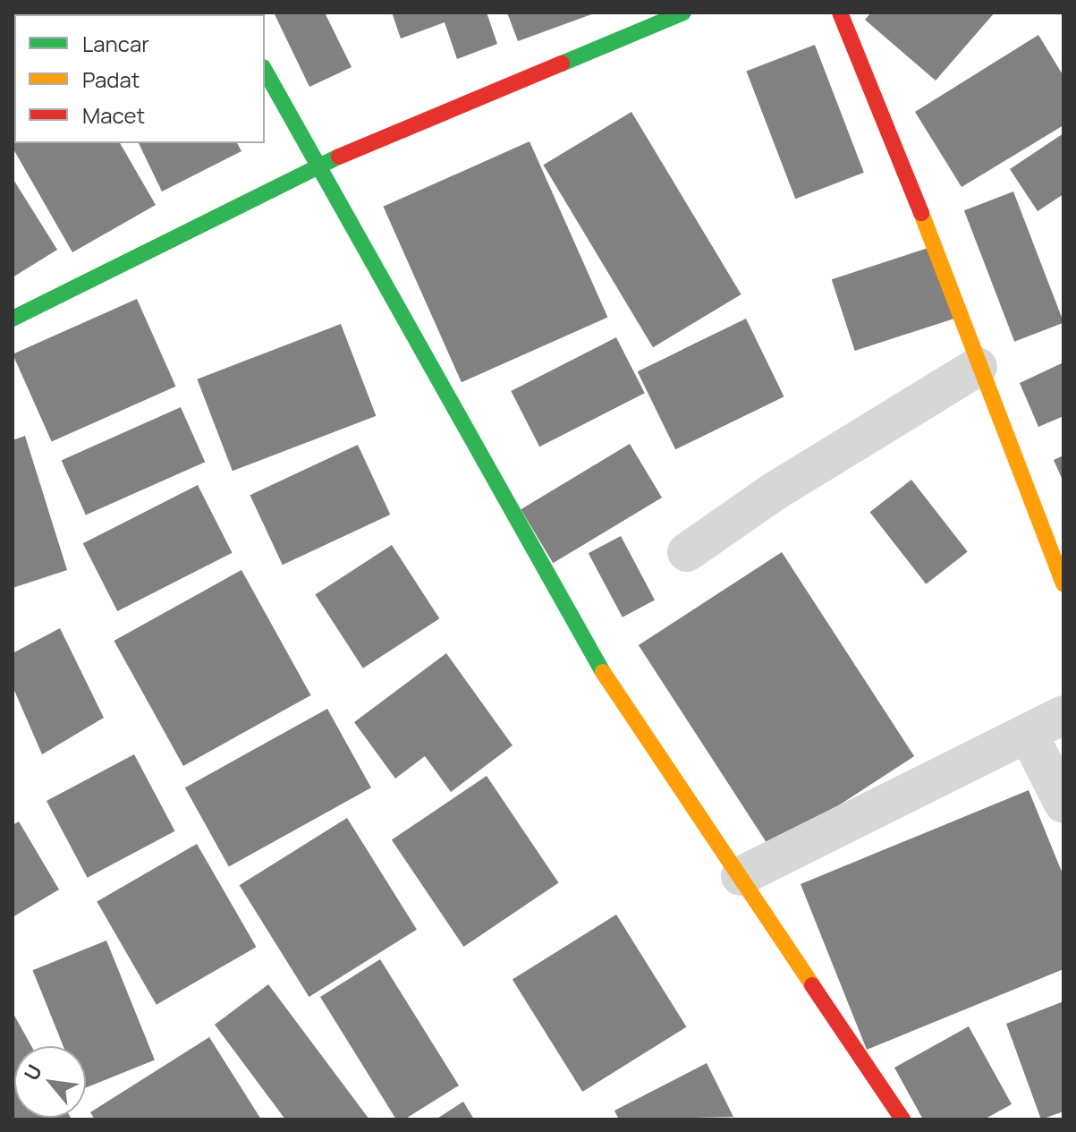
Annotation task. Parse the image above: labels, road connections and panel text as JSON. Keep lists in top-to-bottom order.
{
  "legend": ["Lancar", "Padat", "Macet"],
  "north": "top left"
}
